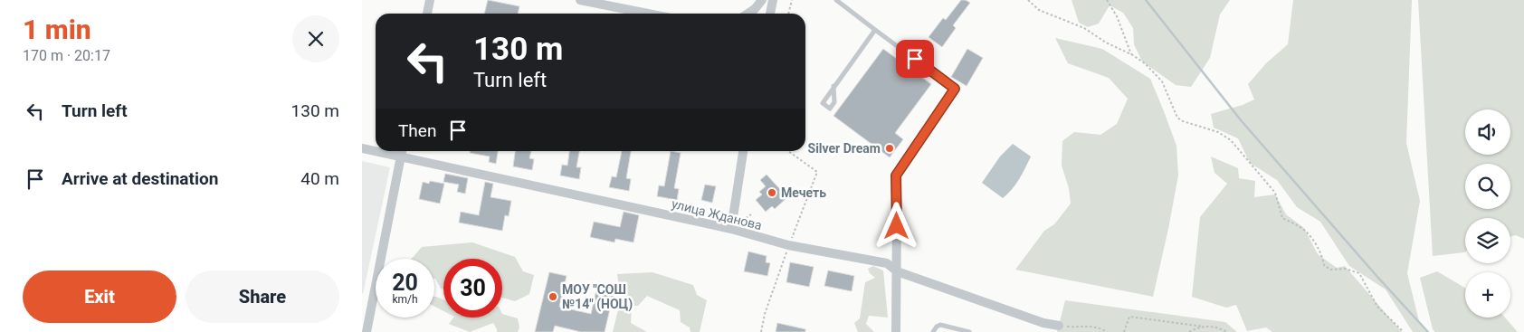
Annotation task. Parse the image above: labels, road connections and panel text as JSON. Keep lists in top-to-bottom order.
{
  "streets": {
    "street": ["улица Жданова"]
  },
  "places": ["Silver Dream", "Мечеть", "МОУ \"СОШ №14\" (НОЦ)"],
  "page": {
    "heading": ["1 min", "170 m · 20:17"],
    "turn": ["130 m", "Turn left"],
    "list": [
      {
        "name": "Turn left",
        "value": "130 m"
      },
      {
        "name": "Arrive at destination",
        "value": "40 m"
      }
    ],
    "then": "Then",
    "map_buttons": "+",
    "speed": "20 km/h",
    "limit": "30",
    "buttons": ["Exit", "Share"]
  }
}
